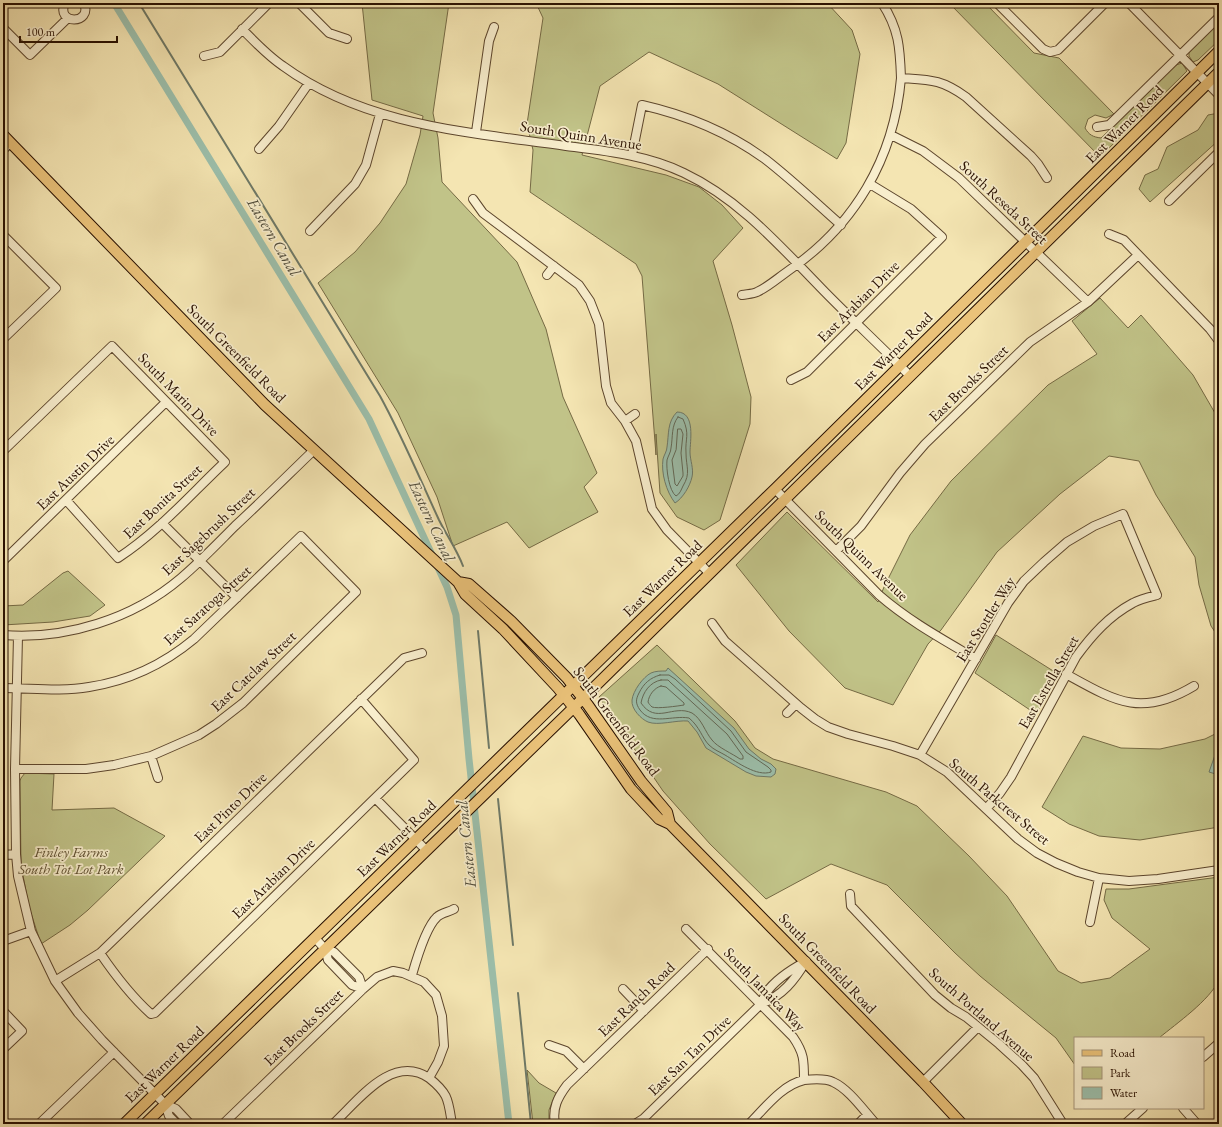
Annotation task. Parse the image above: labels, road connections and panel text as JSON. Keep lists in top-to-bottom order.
{
  "streets": {
    "main road": ["East Warner Road", "South Greenfield Road"],
    "street": [
      "South Quinn Avenue",
      "South Reseda Street",
      "East Arabian Drive",
      "East Brooks Street",
      "South Marin Drive",
      "East Austin Drive",
      "East Bonita Street",
      "East Sagebrush Street",
      "East Saratoga Street",
      "East Stottler Way",
      "East Catclaw Street",
      "East Estrella Street",
      "South Parkcrest Street",
      "East Pinto Drive",
      "South Jamaica Way",
      "East Ranch Road",
      "South Portland Avenue",
      "East San Tan Drive"
    ]
  },
  "crossings": [
    ["East Warner Road", "South Quinn Avenue"],
    ["East Warner Road", "South Reseda Street"],
    ["East Warner Road", "South Greenfield Road"],
    ["South Quinn Avenue", "East Arabian Drive"],
    ["South Quinn Avenue", "East Brooks Street"],
    ["South Quinn Avenue", "East Stottler Way"],
    ["South Reseda Street", "East Brooks Street"],
    ["East Arabian Drive", "East Pinto Drive"],
    ["South Greenfield Road", "East Sagebrush Street"],
    ["South Greenfield Road", "East San Tan Drive"],
    ["South Marin Drive", "East Austin Drive"],
    ["South Marin Drive", "East Bonita Street"],
    ["East Austin Drive", "East Bonita Street"],
    ["East Saratoga Street", "East Catclaw Street"],
    ["East Stottler Way", "East Estrella Street"],
    ["East Stottler Way", "South Parkcrest Street"],
    ["East Estrella Street", "South Parkcrest Street"],
    ["South Jamaica Way", "East Ranch Road"],
    ["South Jamaica Way", "East San Tan Drive"]
  ],
  "water": ["Eastern Canal"],
  "parks": ["Finley Farms South Tot Lot Park"],
  "legend": ["Road", "Park", "Water"],
  "scale_bar": "100 m"
}
